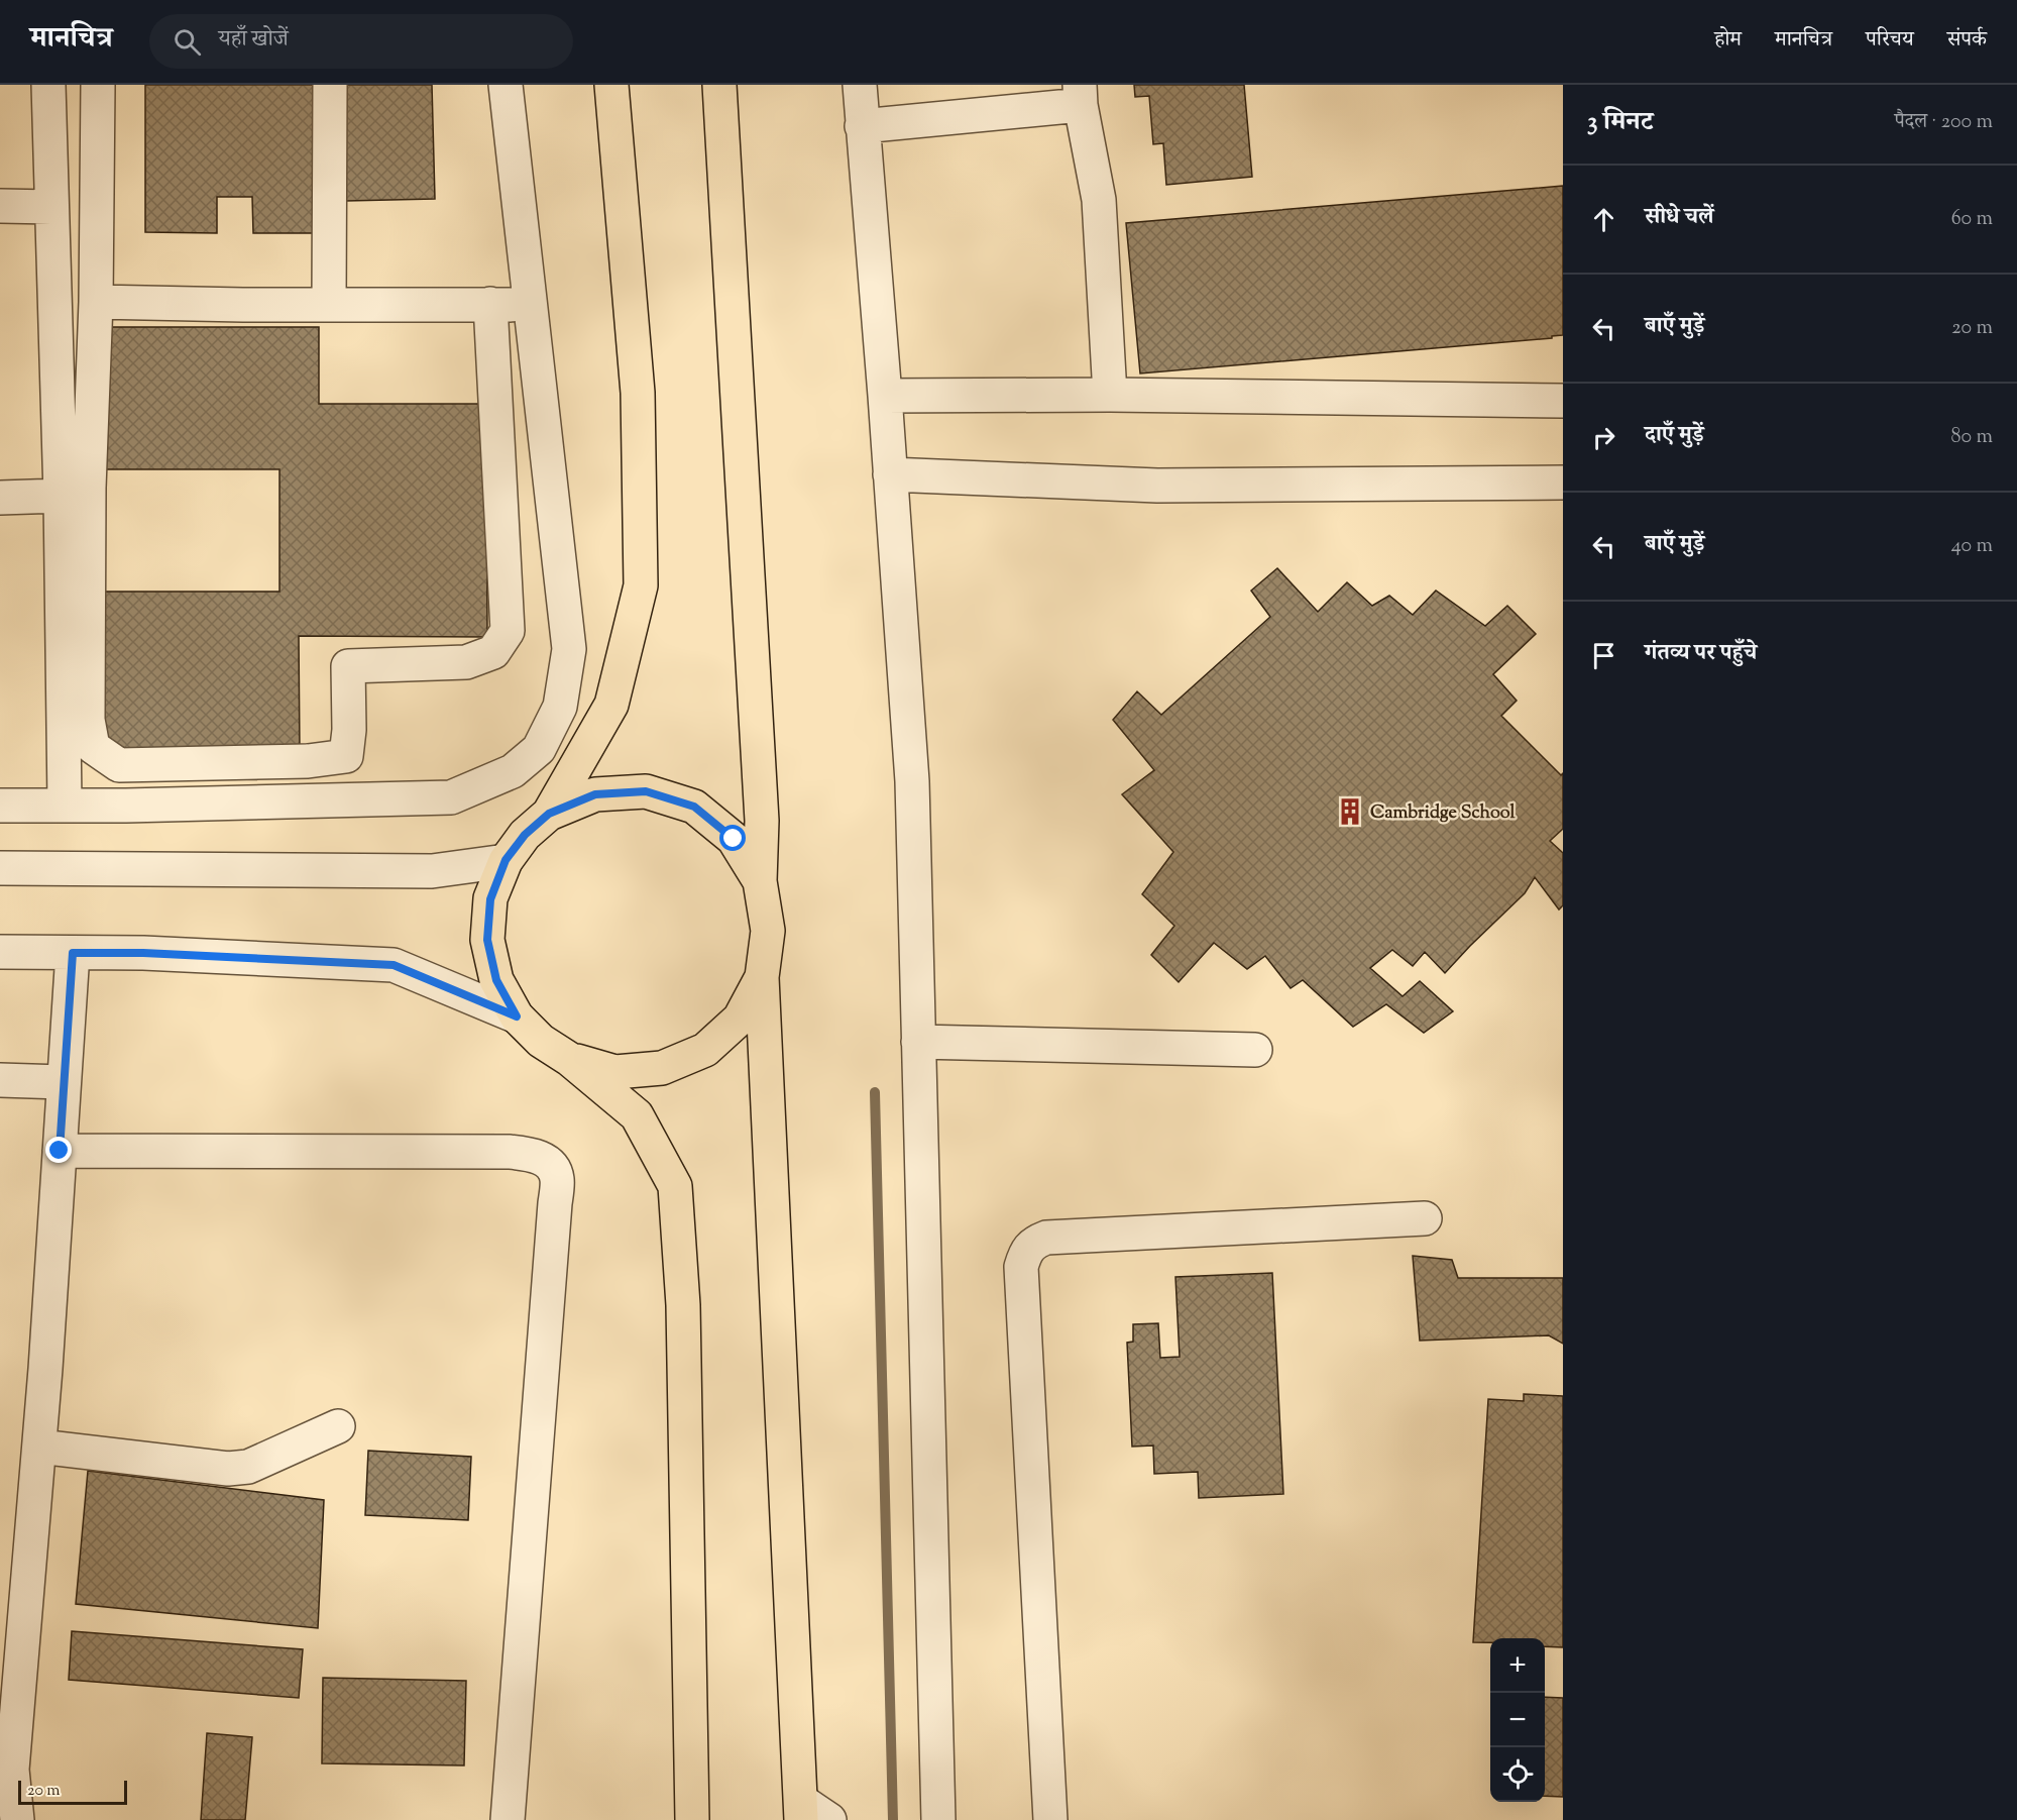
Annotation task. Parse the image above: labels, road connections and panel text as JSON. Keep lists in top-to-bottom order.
{
  "places": {
    "building": ["Cambridge School"]
  },
  "scale_bar": "20 m",
  "page": {
    "header": "मानचित्र",
    "search": "यहाँ खोजें",
    "nav": [
      "होम",
      "मानचित्र",
      "परिचय",
      "संपर्क"
    ],
    "heading": ["3 मिनट", "पैदल · 200 m"],
    "list": [
      ["सीधे चलें", "60 m"],
      ["बाएँ मुड़ें", "20 m"],
      ["दाएँ मुड़ें", "80 m"],
      ["बाएँ मुड़ें", "40 m"],
      "गंतव्य पर पहुँचे"
    ],
    "map_buttons": ["+", "−"],
    "scale": "20 m"
  }
}
